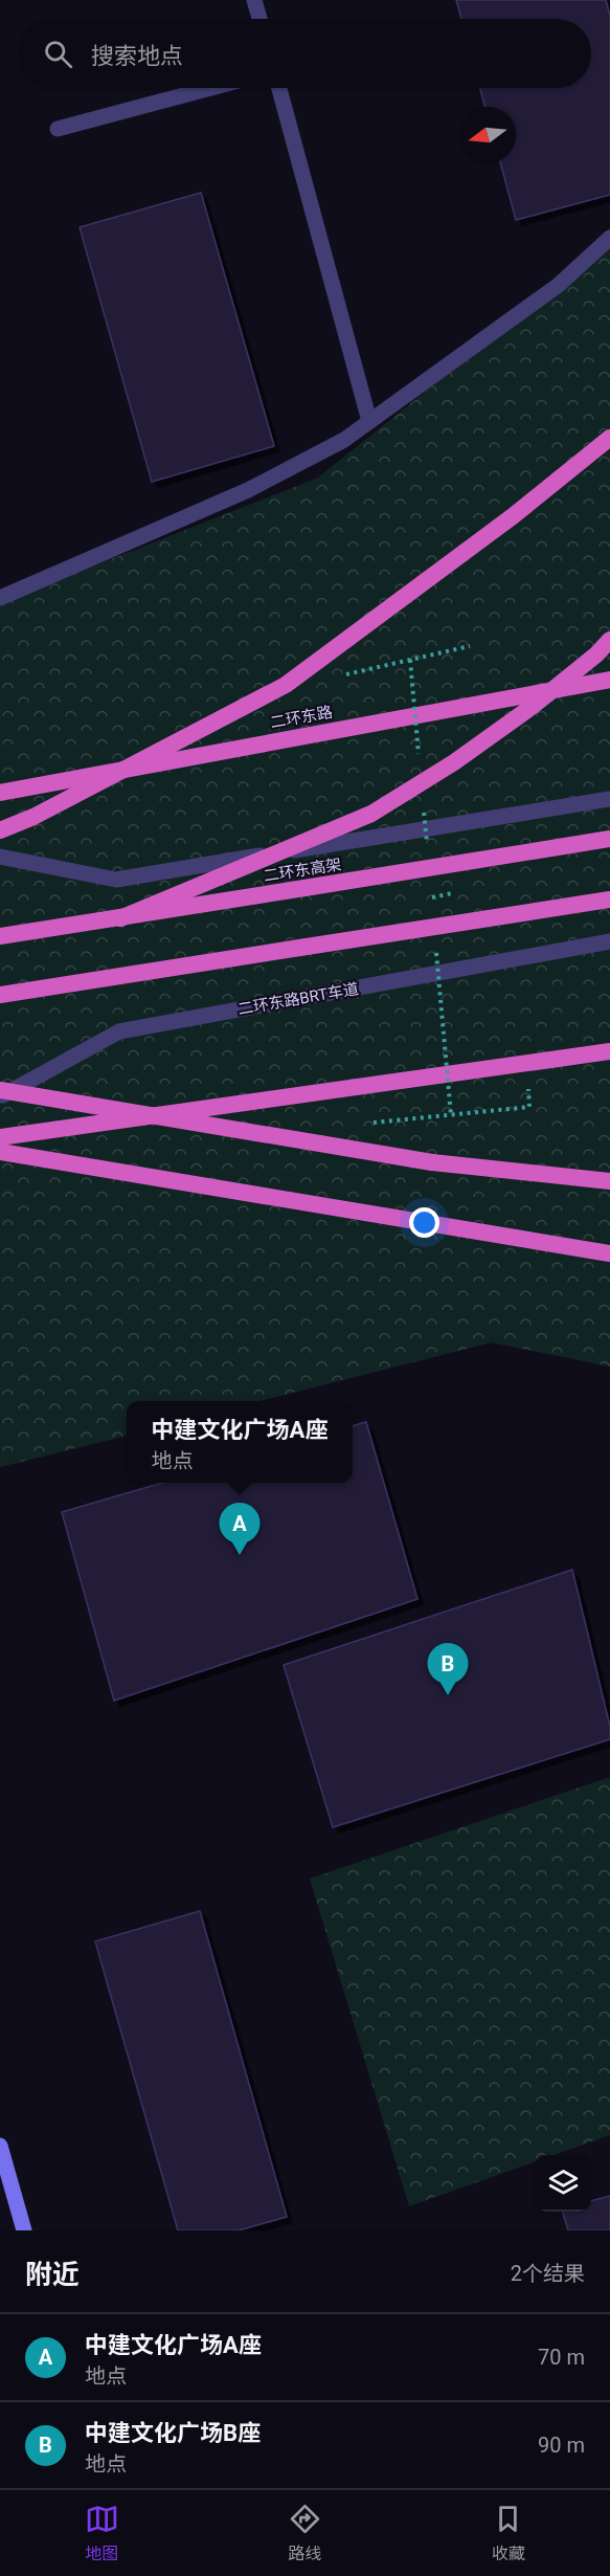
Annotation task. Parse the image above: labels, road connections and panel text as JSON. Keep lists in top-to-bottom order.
{
  "streets": {
    "highway": ["二环东路", "二环东高架"],
    "street": ["二环东路BRT车道"]
  },
  "north": "left",
  "page": {
    "search": "搜索地点",
    "popup": ["中建文化广场A座", "地点"],
    "pins": ["A", "B"],
    "heading": ["附近", "2个结果"],
    "list": [
      {
        "mark": "A",
        "name": "中建文化广场A座",
        "note": "地点",
        "value": "70 m"
      },
      {
        "mark": "B",
        "name": "中建文化广场B座",
        "note": "地点",
        "value": "90 m"
      }
    ],
    "nav": ["地图", "路线", "收藏"]
  }
}
